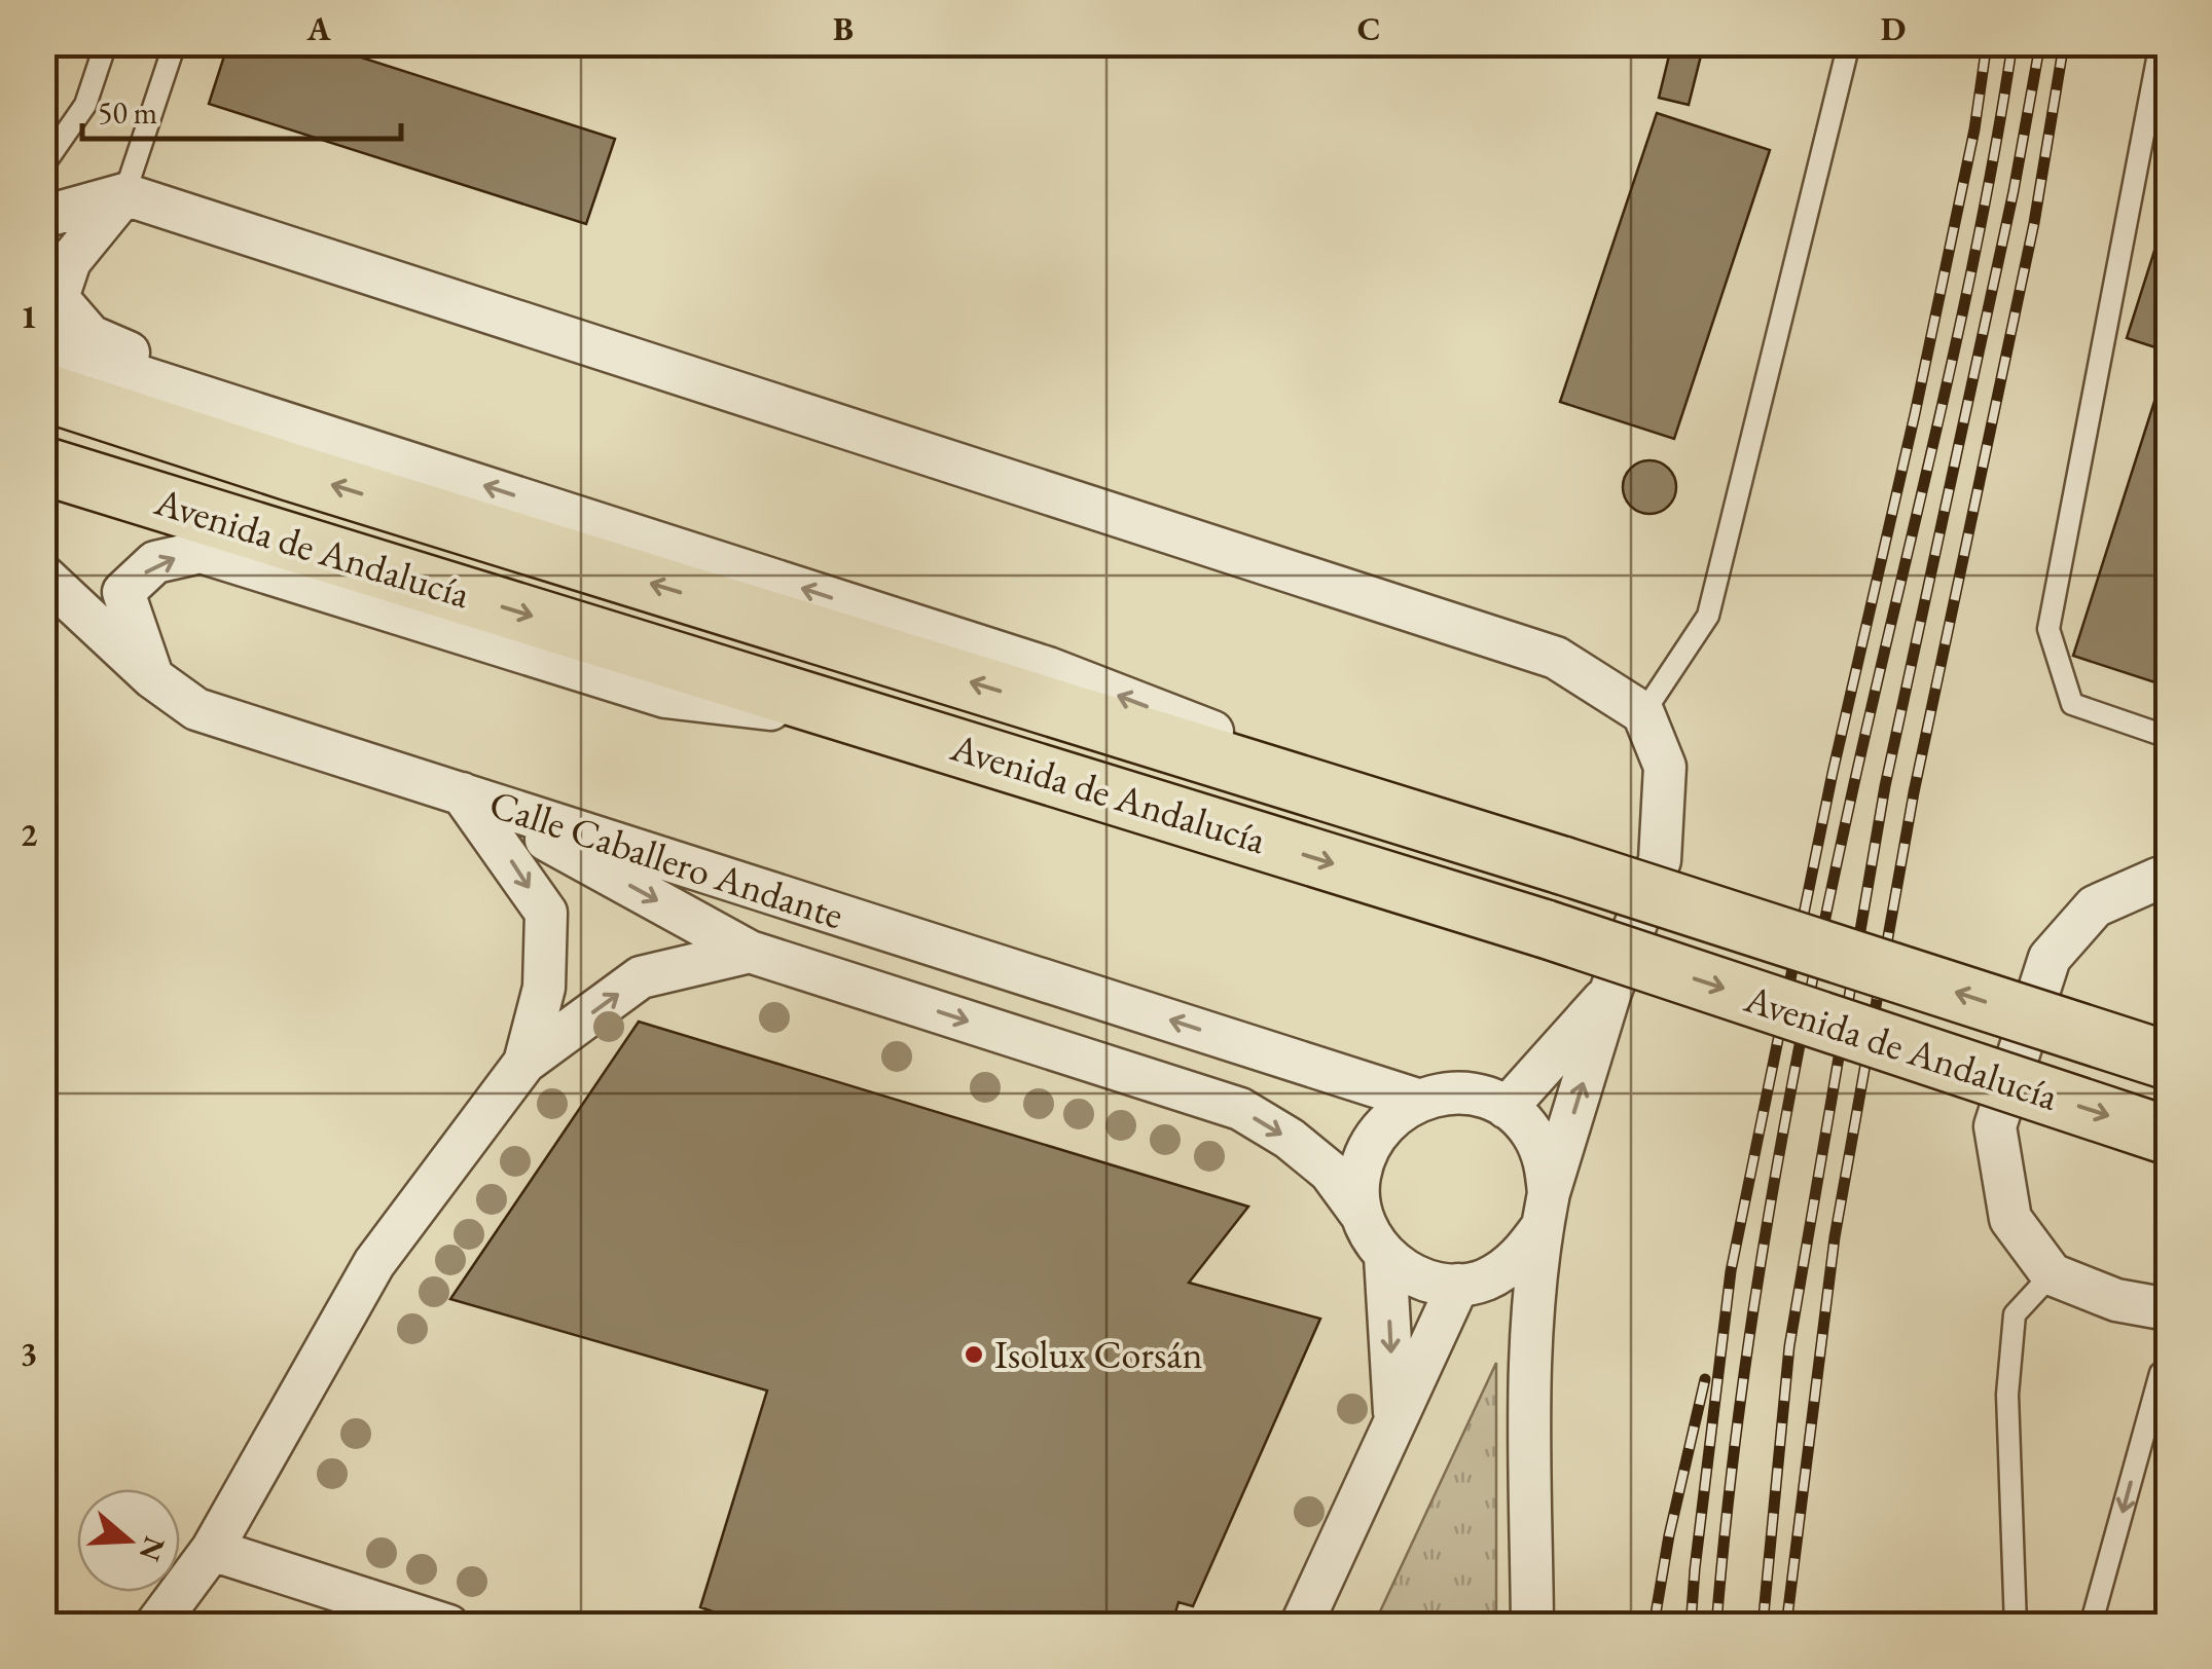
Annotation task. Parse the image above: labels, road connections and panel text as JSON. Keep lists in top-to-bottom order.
{
  "streets": {
    "main road": ["Avenida de Andalucía"],
    "street": ["Calle Caballero Andante"]
  },
  "places": ["Isolux Corsán"],
  "scale_bar": "50 m",
  "north": "right",
  "grid": {
    "columns": [
      "A",
      "B",
      "C",
      "D"
    ],
    "rows": ["1", "2", "3"]
  }
}
